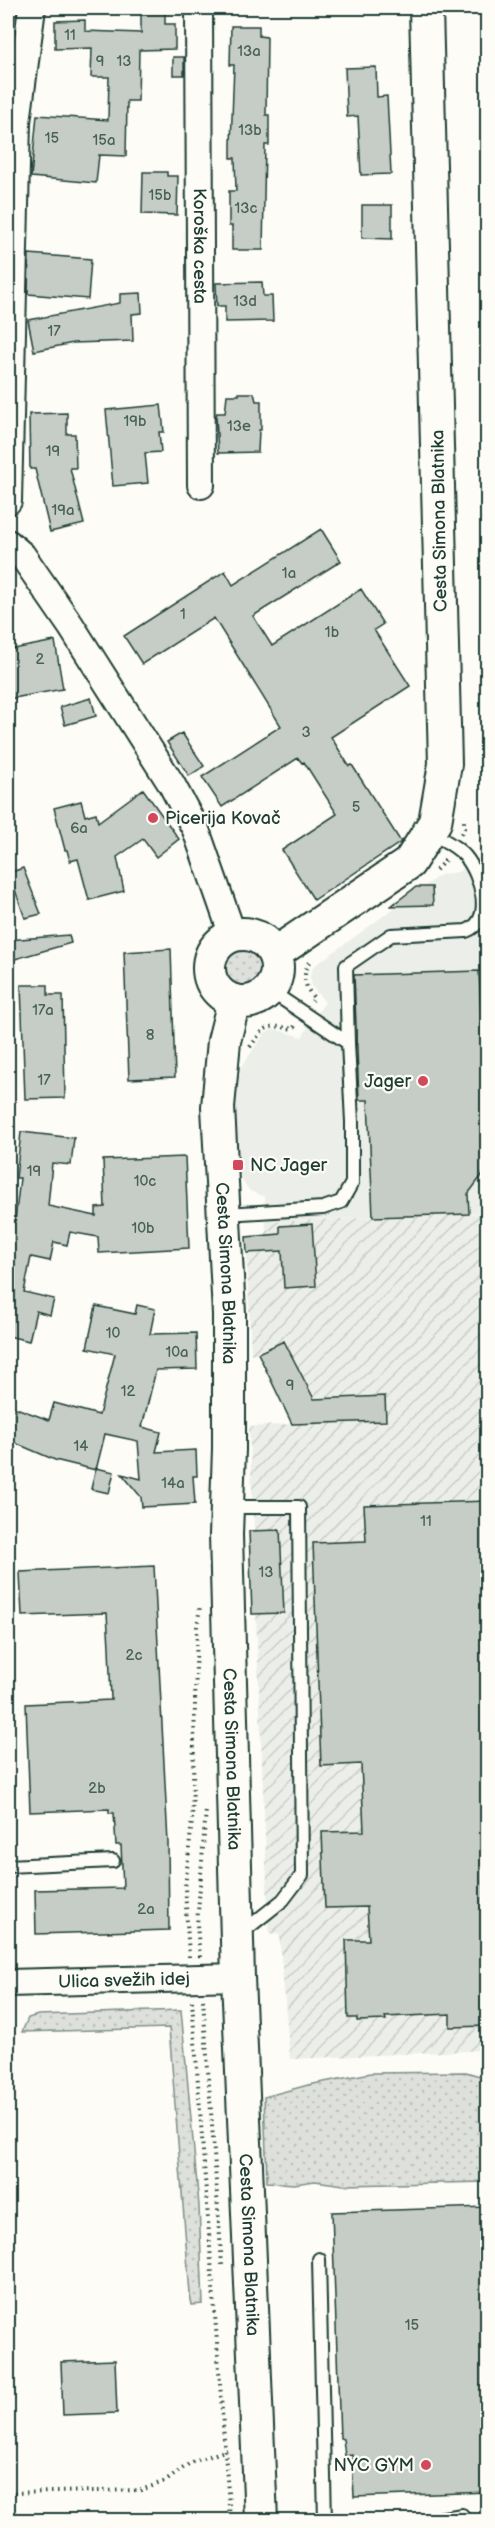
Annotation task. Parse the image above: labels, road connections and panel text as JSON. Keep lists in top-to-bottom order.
{
  "streets": {
    "street": ["Koroška cesta", "Cesta Simona Blatnika", "Ulica svežih idej"]
  },
  "crossings": [
    ["Cesta Simona Blatnika", "Ulica svežih idej"]
  ],
  "places": {
    "other": ["Picerija Kovač", "Jager", "NYC GYM"],
    "transit": ["NC Jager"]
  },
  "house_numbers": [
    "11",
    "13a",
    "9",
    "13",
    "13b",
    "15",
    "15a",
    "15b",
    "13c",
    "13d",
    "17",
    "19b",
    "13e",
    "19",
    "19a",
    "1a",
    "1",
    "1b",
    "2",
    "3",
    "5",
    "6a",
    "17a",
    "8",
    "17",
    "19",
    "10c",
    "10b",
    "10",
    "10a",
    "9",
    "12",
    "14",
    "14a",
    "11",
    "13",
    "2c",
    "2b",
    "2a",
    "15"
  ]
}
